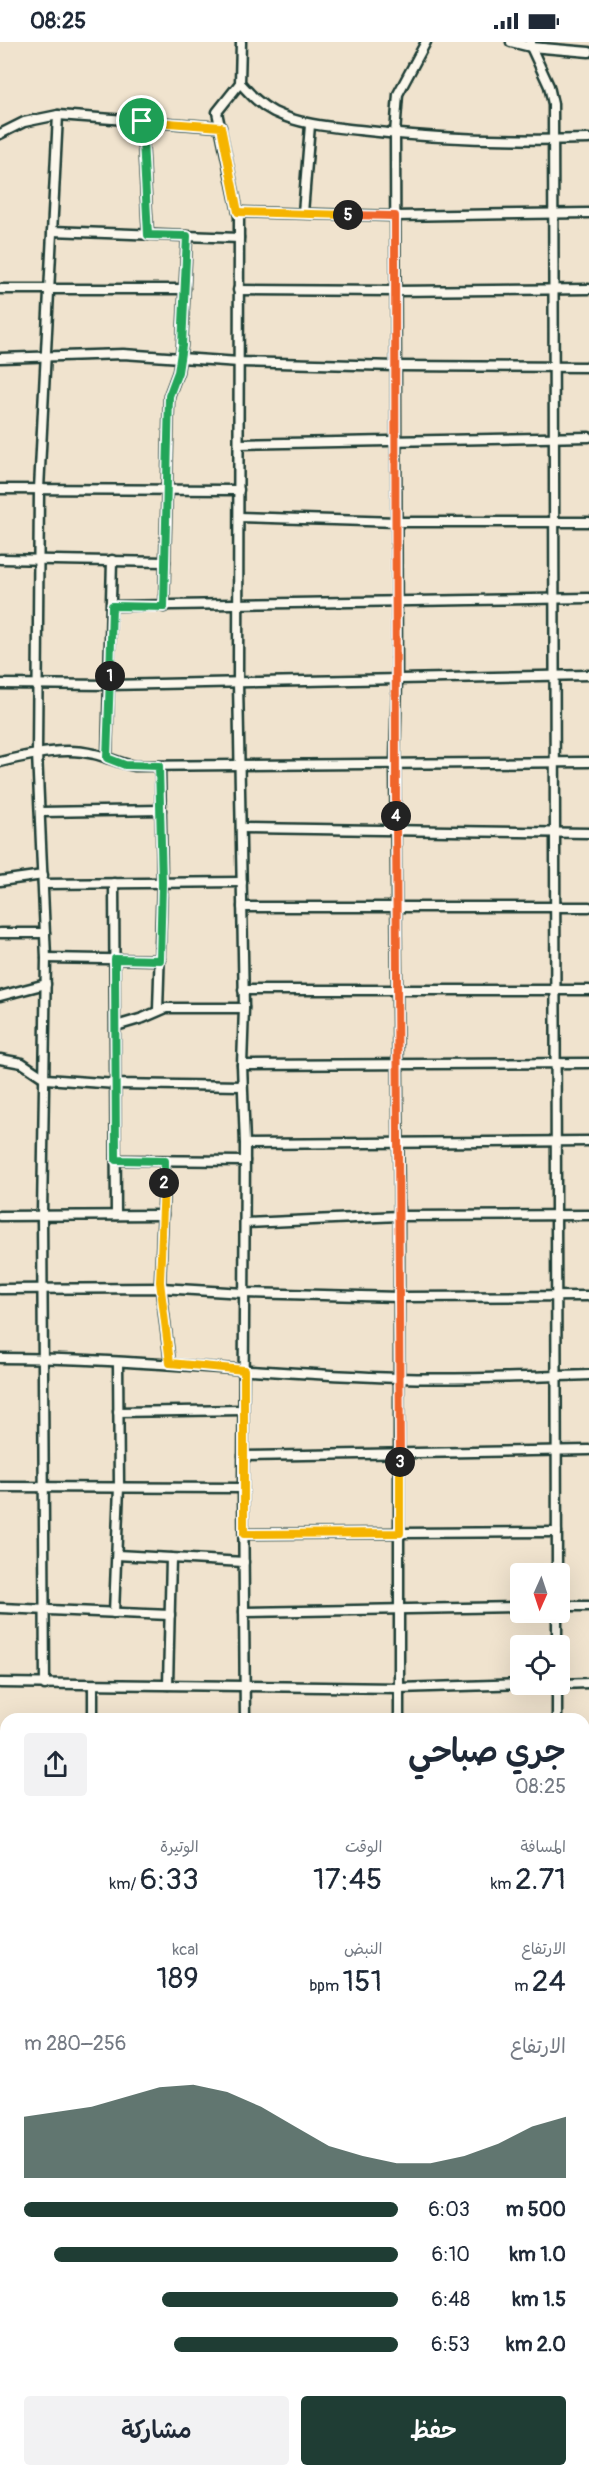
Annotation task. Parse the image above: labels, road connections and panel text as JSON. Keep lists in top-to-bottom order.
{
  "north": "bottom",
  "page": {
    "status": "08:25",
    "pins": [
      "5",
      "1",
      "4",
      "2",
      "3"
    ],
    "heading": ["جري صباحي", "08:25"],
    "stats": [
      ["المسافة", "2.71 km"],
      ["الوقت", "17:45"],
      ["الوتيرة", "6:33 /km"],
      ["الارتفاع", "24 m"],
      ["النبض", "151 bpm"],
      ["kcal", "189"]
    ],
    "chart": ["الارتفاع", "256–280 m"],
    "list": [
      {
        "name": "500 m",
        "note": "6:03"
      },
      {
        "name": "1.0 km",
        "note": "6:10"
      },
      {
        "name": "1.5 km",
        "note": "6:48"
      },
      {
        "name": "2.0 km",
        "note": "6:53"
      }
    ],
    "buttons": ["حفظ", "مشاركة"]
  }
}
